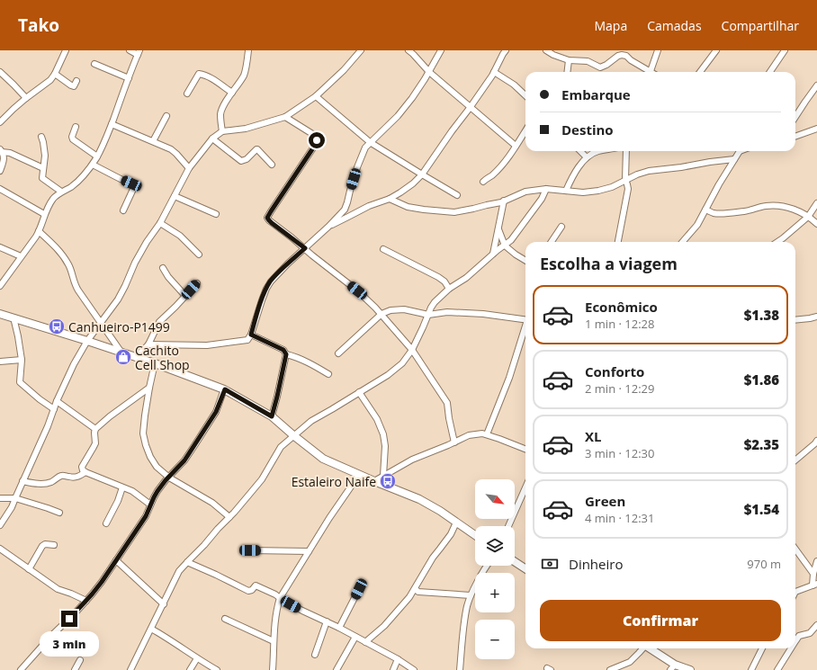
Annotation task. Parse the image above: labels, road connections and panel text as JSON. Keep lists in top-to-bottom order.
{
  "places": {
    "bus stop": ["Canhueiro-P1499", "Estaleiro Naife"],
    "shop": ["Cachito Cell Shop"]
  },
  "north": "bottom right",
  "page": {
    "header": "Tako",
    "nav": ["Mapa", "Camadas", "Compartilhar"],
    "banner": ["Embarque", "Destino"],
    "heading": "Escolha a viagem",
    "list": [
      {
        "name": "Econômico",
        "note": "1 min · 12:28",
        "value": "$1.38"
      },
      {
        "name": "Conforto",
        "note": "2 min · 12:29",
        "value": "$1.86"
      },
      {
        "name": "XL",
        "note": "3 min · 12:30",
        "value": "$2.35"
      },
      {
        "name": "Green",
        "note": "4 min · 12:31",
        "value": "$1.54"
      }
    ],
    "map_buttons": ["+", "−"],
    "pay": ["Dinheiro", "970 m"],
    "buttons": "Confirmar",
    "bubble": "3 min"
  }
}
